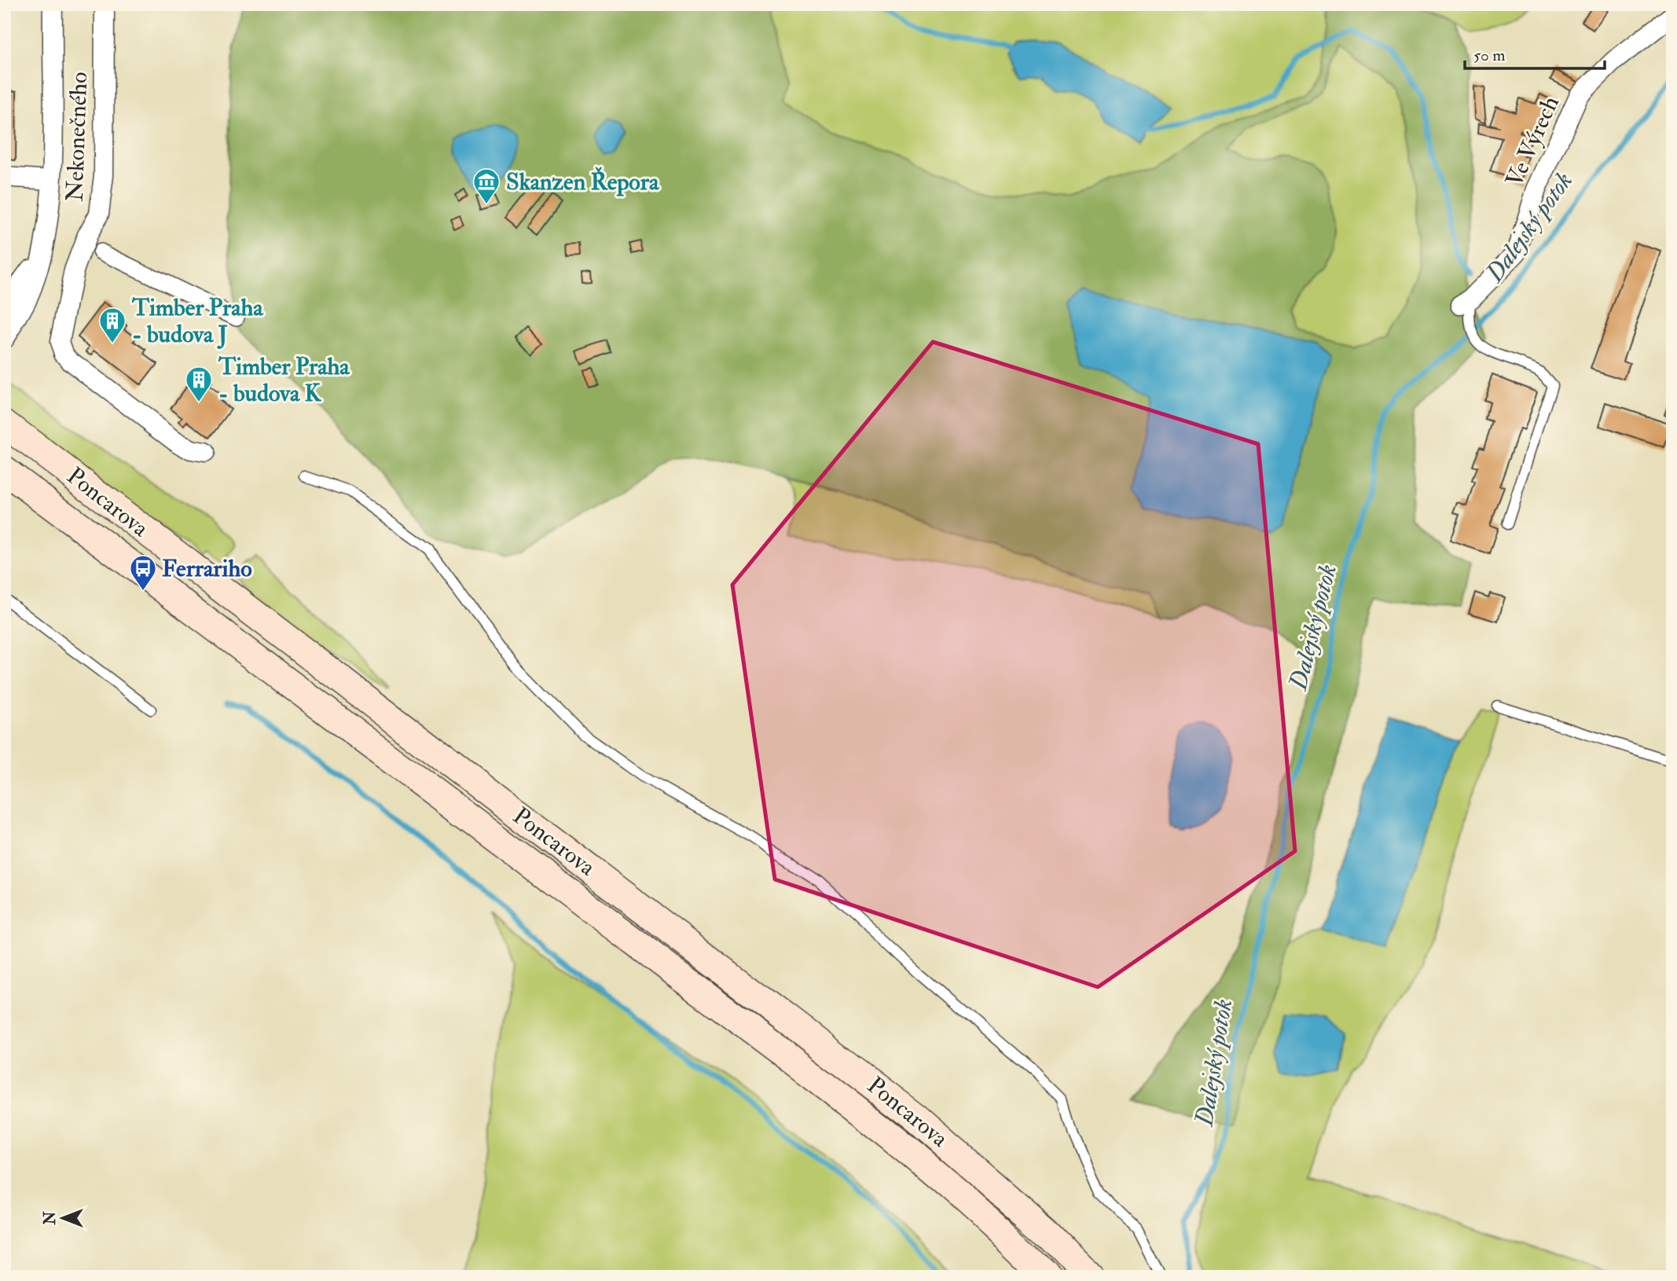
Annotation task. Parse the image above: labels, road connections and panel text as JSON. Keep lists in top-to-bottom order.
{
  "streets": {
    "main road": ["Poncarova"],
    "street": ["Nekonečného", "Ve Výrech"]
  },
  "water": ["Dalejský potok"],
  "places": {
    "museum": ["Skanzen Řepora"],
    "building": ["Timber Praha - budova J", "Timber Praha - budova K"],
    "bus stop": ["Ferrariho"]
  },
  "scale_bar": "50 m",
  "north": "left"
}
